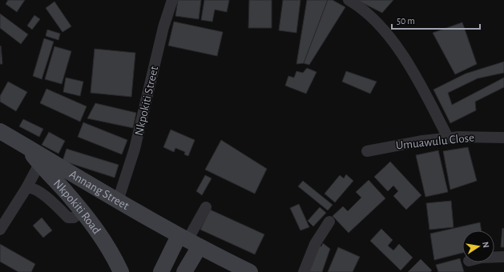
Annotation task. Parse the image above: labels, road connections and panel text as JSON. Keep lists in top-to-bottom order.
{
  "streets": {
    "main road": ["Annang Street", "Nkpokiti Road"],
    "street": ["Nkpokiti Street", "Umuawulu Close"]
  },
  "crossings": [
    ["Nkpokiti Street", "Annang Street"],
    ["Annang Street", "Nkpokiti Road"]
  ],
  "scale_bar": "50 m",
  "north": "right"
}
